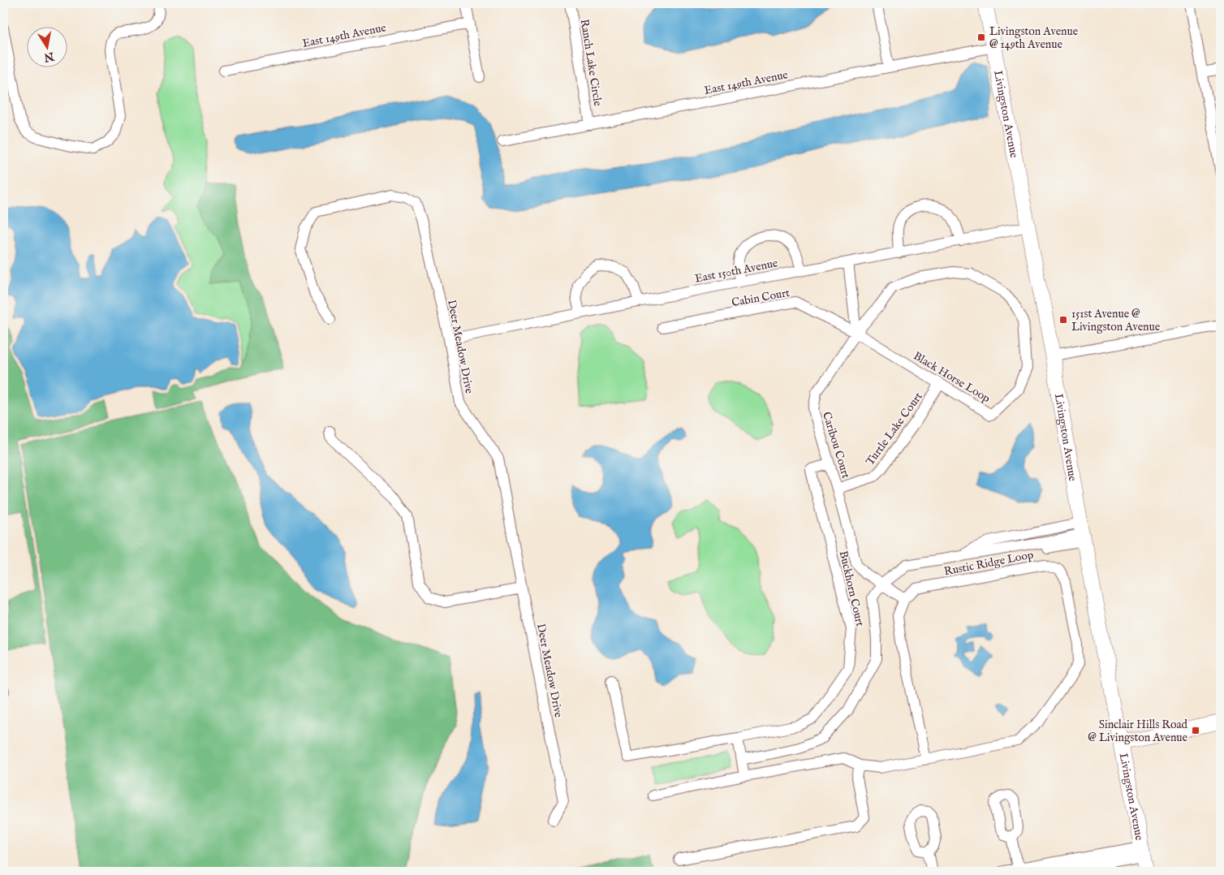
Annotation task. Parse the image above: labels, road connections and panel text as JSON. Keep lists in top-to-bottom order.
{
  "streets": {
    "street": [
      "East 149th Avenue",
      "Ranch Lake Circle",
      "Livingston Avenue",
      "East 150th Avenue",
      "Cabin Court",
      "Deer Meadow Drive",
      "Black Horse Loop",
      "Turtle Lake Court",
      "Caribou Court",
      "Rustic Ridge Loop",
      "Buckhorn Court"
    ]
  },
  "crossings": [
    ["East 149th Avenue", "Ranch Lake Circle"],
    ["East 149th Avenue", "Livingston Avenue"],
    ["Livingston Avenue", "East 150th Avenue"],
    ["East 150th Avenue", "Deer Meadow Drive"],
    ["Cabin Court", "Black Horse Loop"],
    ["Cabin Court", "Caribou Court"],
    ["Black Horse Loop", "Turtle Lake Court"],
    ["Black Horse Loop", "Caribou Court"],
    ["Turtle Lake Court", "Caribou Court"],
    ["Caribou Court", "Buckhorn Court"]
  ],
  "places": {
    "transit": ["Livingston Avenue @ 149th Avenue", "151st Avenue @ Livingston Avenue", "Sinclair Hills Road @ Livingston Avenue"]
  },
  "north": "bottom"
}
